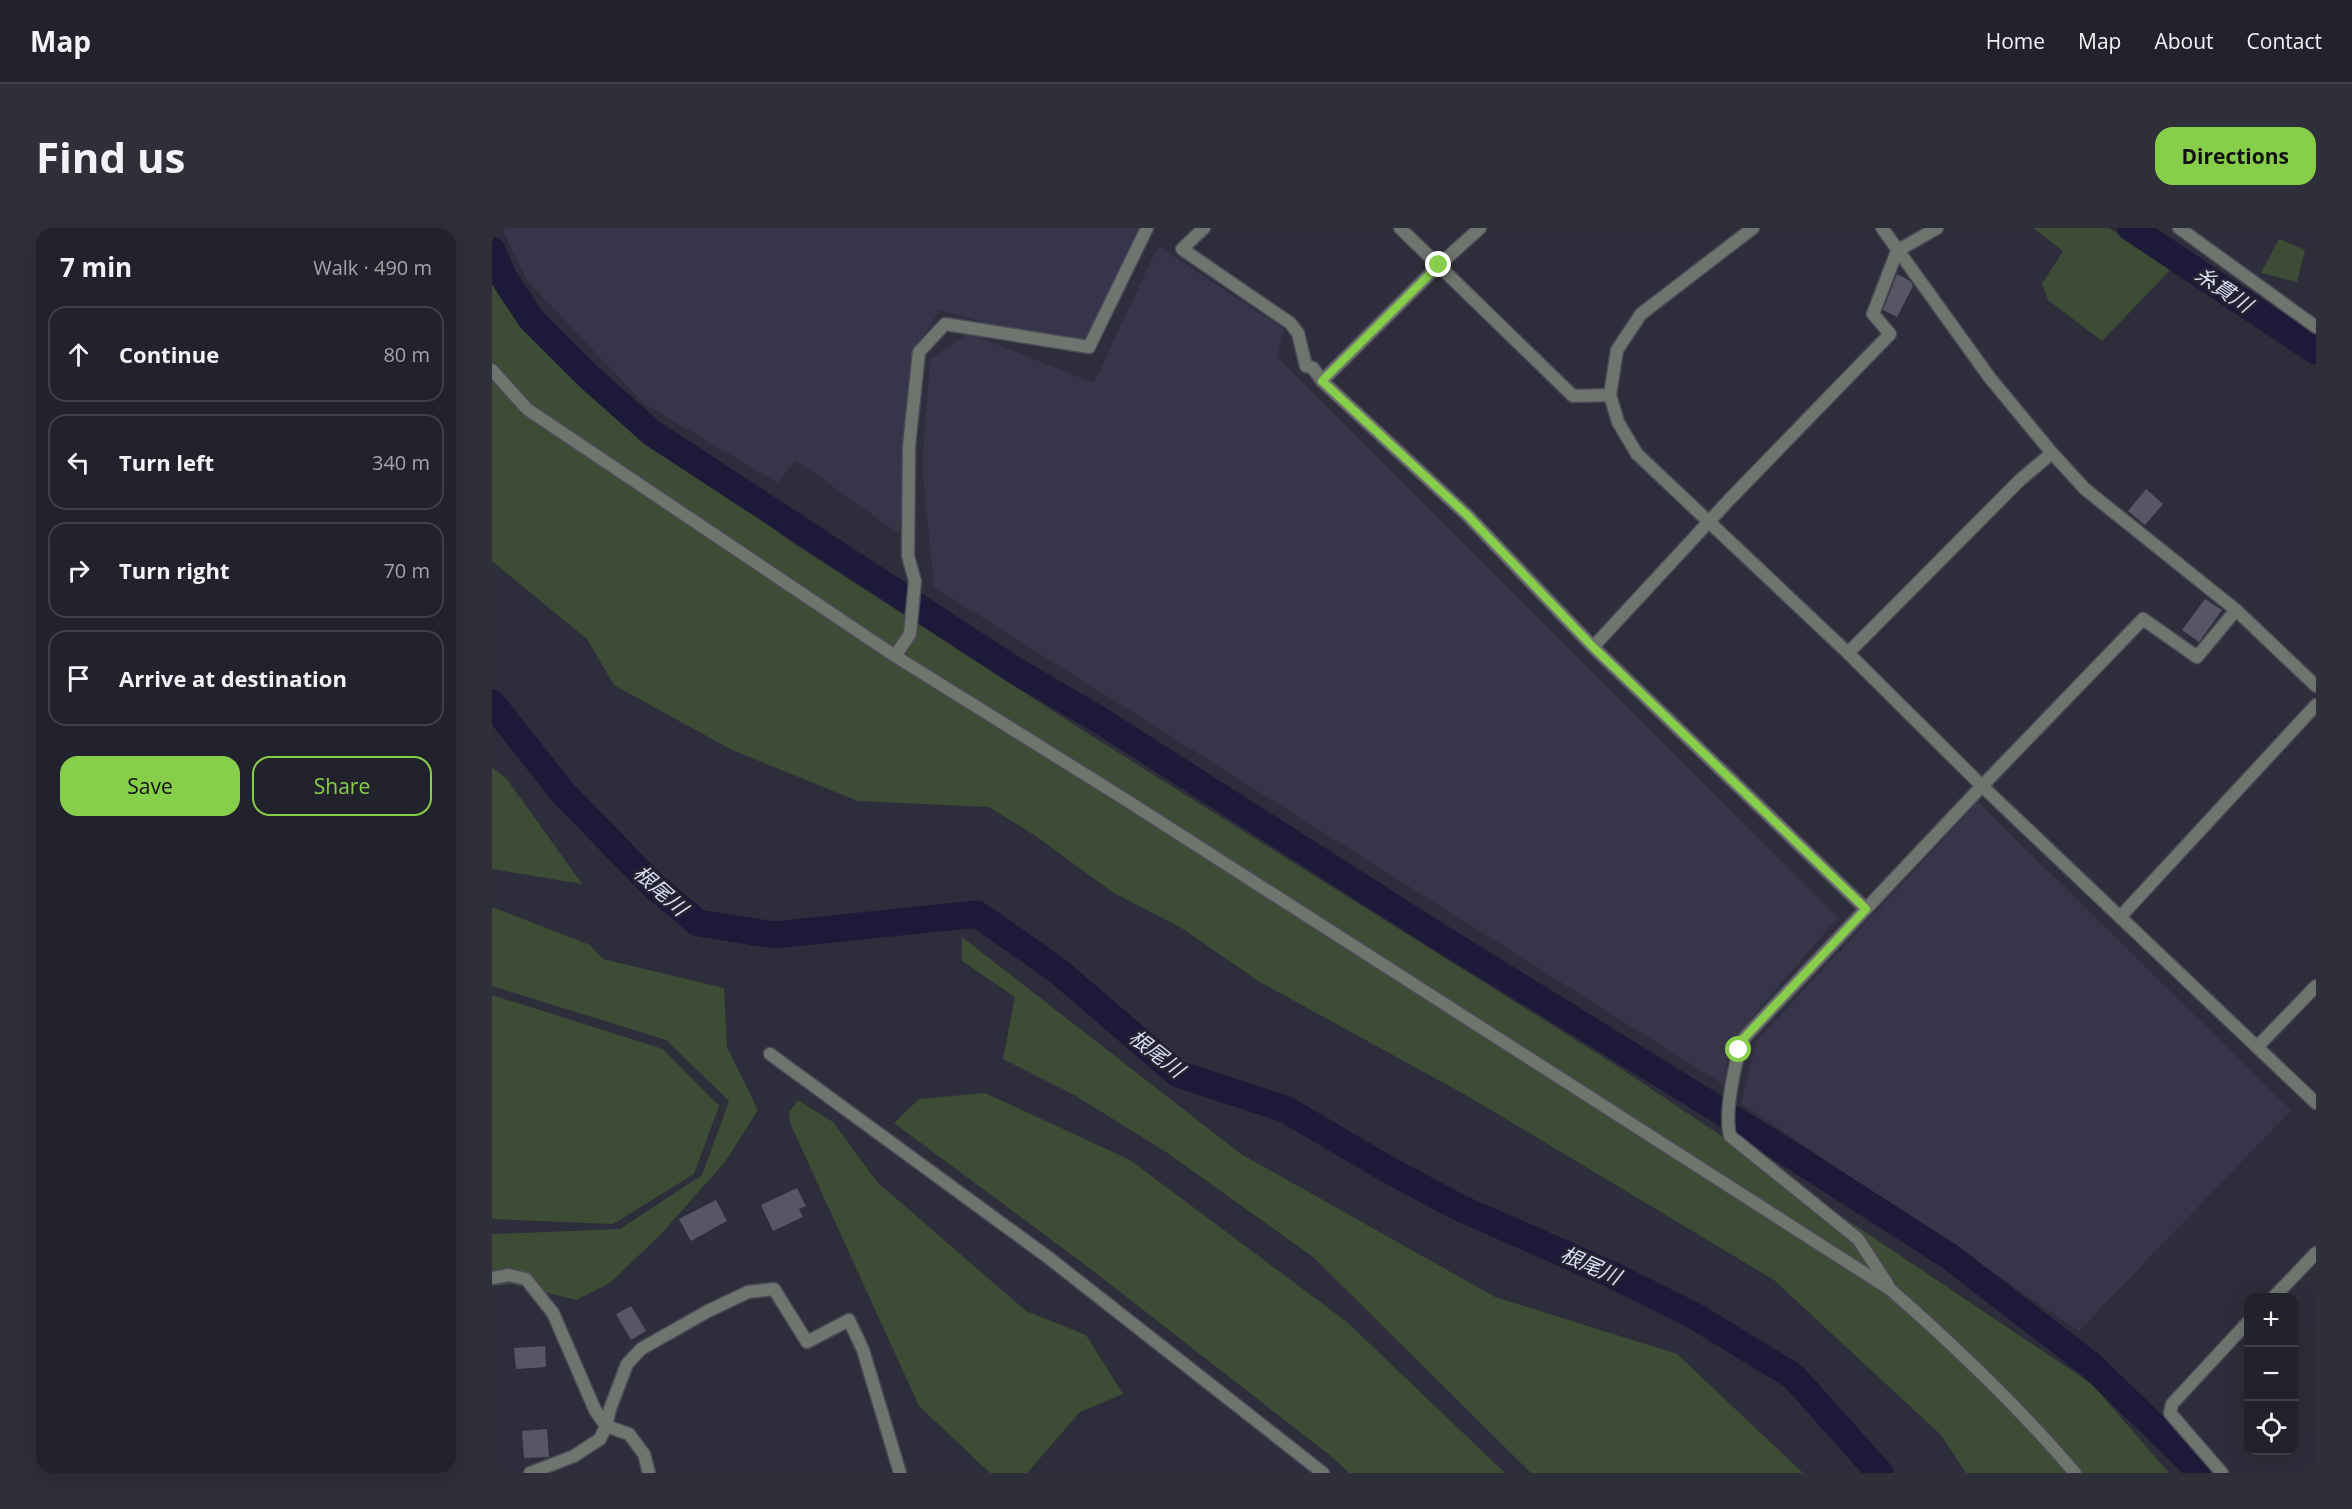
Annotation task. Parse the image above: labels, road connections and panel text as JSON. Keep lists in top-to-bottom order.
{
  "water": ["糸貫川", "根尾川"],
  "page": {
    "header": "Map",
    "nav": [
      "Home",
      "Map",
      "About",
      "Contact"
    ],
    "buttons": [
      "Directions",
      ["Save", "Share"]
    ],
    "title": "Find us",
    "heading": ["7 min", "Walk · 490 m"],
    "list": [
      ["Continue", "80 m"],
      ["Turn left", "340 m"],
      ["Turn right", "70 m"],
      "Arrive at destination"
    ],
    "map_buttons": ["+", "−"]
  }
}
